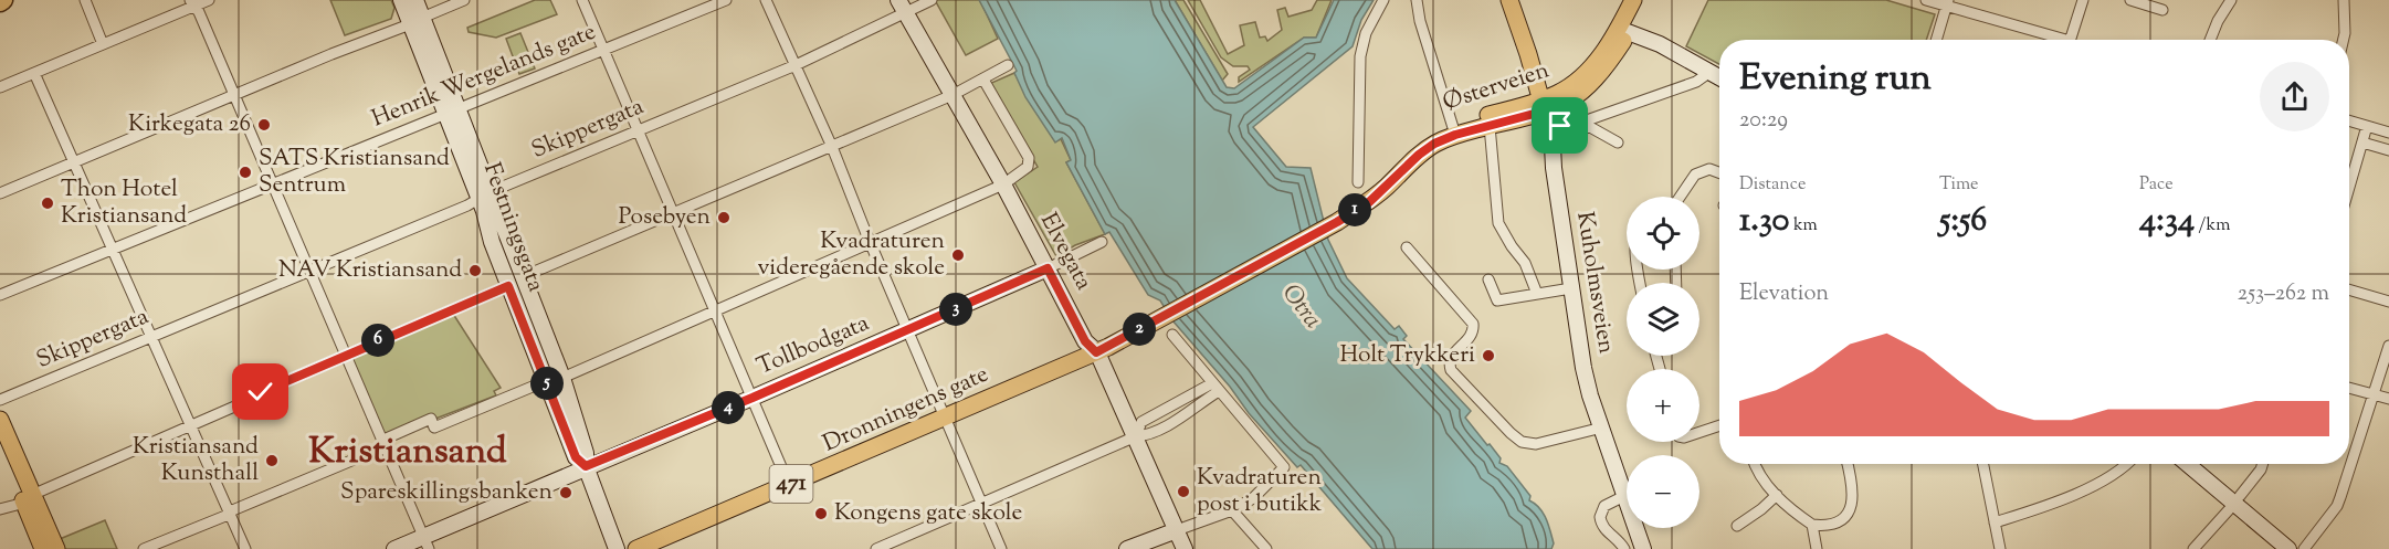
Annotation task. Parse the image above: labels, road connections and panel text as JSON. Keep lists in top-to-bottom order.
{
  "streets": {
    "main road": [
      "Østerveien",
      "Festningsgata",
      "Elvegata",
      "Kuholmsveien",
      "Tollbodgata",
      "Dronningens gate",
      "471"
    ],
    "street": ["Henrik Wergelands gate", "Skippergata"]
  },
  "crossings": [
    ["Henrik Wergelands gate", "Festningsgata"],
    ["Østerveien", "Dronningens gate"],
    ["Skippergata", "Festningsgata"],
    ["Skippergata", "Elvegata"],
    ["Festningsgata", "Tollbodgata"],
    ["Elvegata", "Tollbodgata"],
    ["Elvegata", "Dronningens gate"]
  ],
  "districts": ["Kristiansand"],
  "water": ["Otra"],
  "places": [
    "Kirkegata 26",
    "SATS Kristiansand Sentrum",
    "Thon Hotel Kristiansand",
    "Posebyen",
    "Kvadraturen videregående skole",
    "NAV Kristiansand",
    "Holt Trykkeri",
    "Kristiansand Kunsthall",
    "Kvadraturen post i butikk",
    "Spareskillingsbanken",
    "Kongens gate skole"
  ],
  "page": {
    "heading": ["Evening run", "20:29"],
    "stats": [
      ["Distance", "1.30 km"],
      ["Time", "5:56"],
      ["Pace", "4:34 /km"]
    ],
    "pins": [
      "1",
      "3",
      "2",
      "6",
      "5",
      "4"
    ],
    "map_buttons": ["+", "−"],
    "chart": ["Elevation", "253–262 m"]
  }
}
